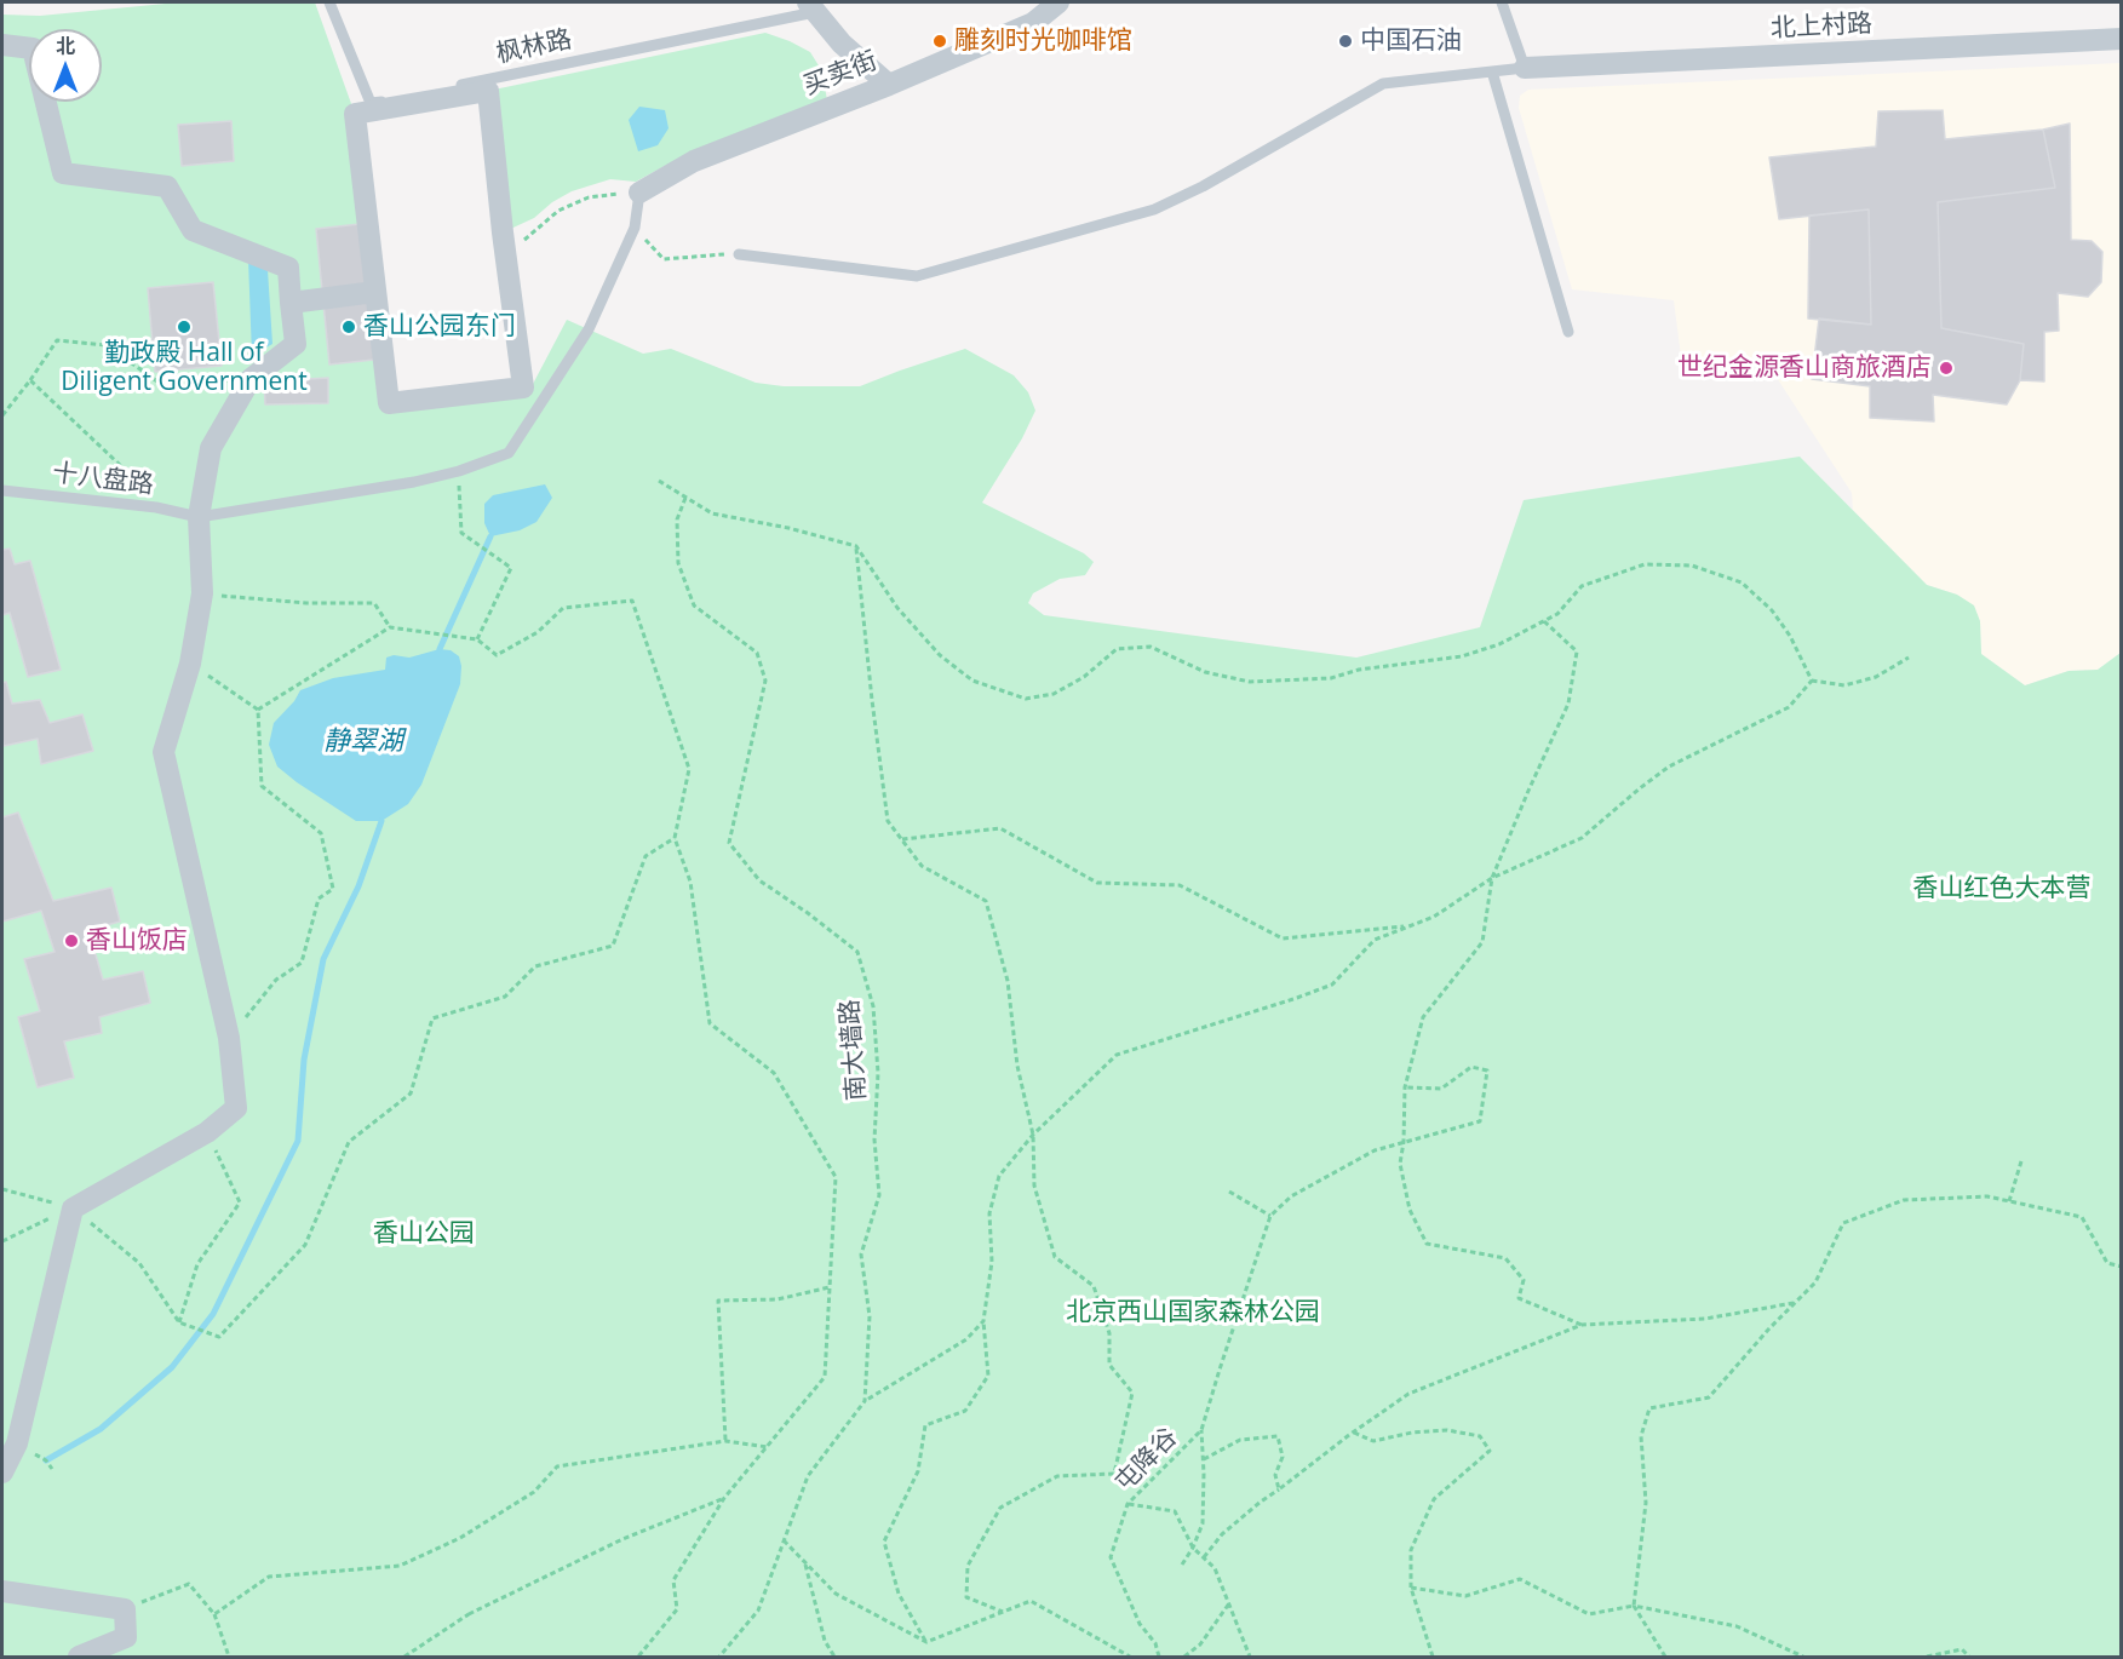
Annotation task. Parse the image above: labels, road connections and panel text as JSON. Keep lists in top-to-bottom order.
{
  "streets": {
    "street": ["北上村路", "买卖街"],
    "lane": ["枫林路", "十八盘路"],
    "path": ["南大墙路", "屯降谷"]
  },
  "water": ["静翠湖"],
  "parks": ["香山红色大本营", "香山公园", "北京西山国家森林公园"],
  "places": [
    "雕刻时光咖啡馆",
    "中国石油",
    "勤政殿 Hall of Diligent Government",
    "香山公园东门",
    "世纪金源香山商旅酒店",
    "香山饭店"
  ],
  "north": "top"
}
